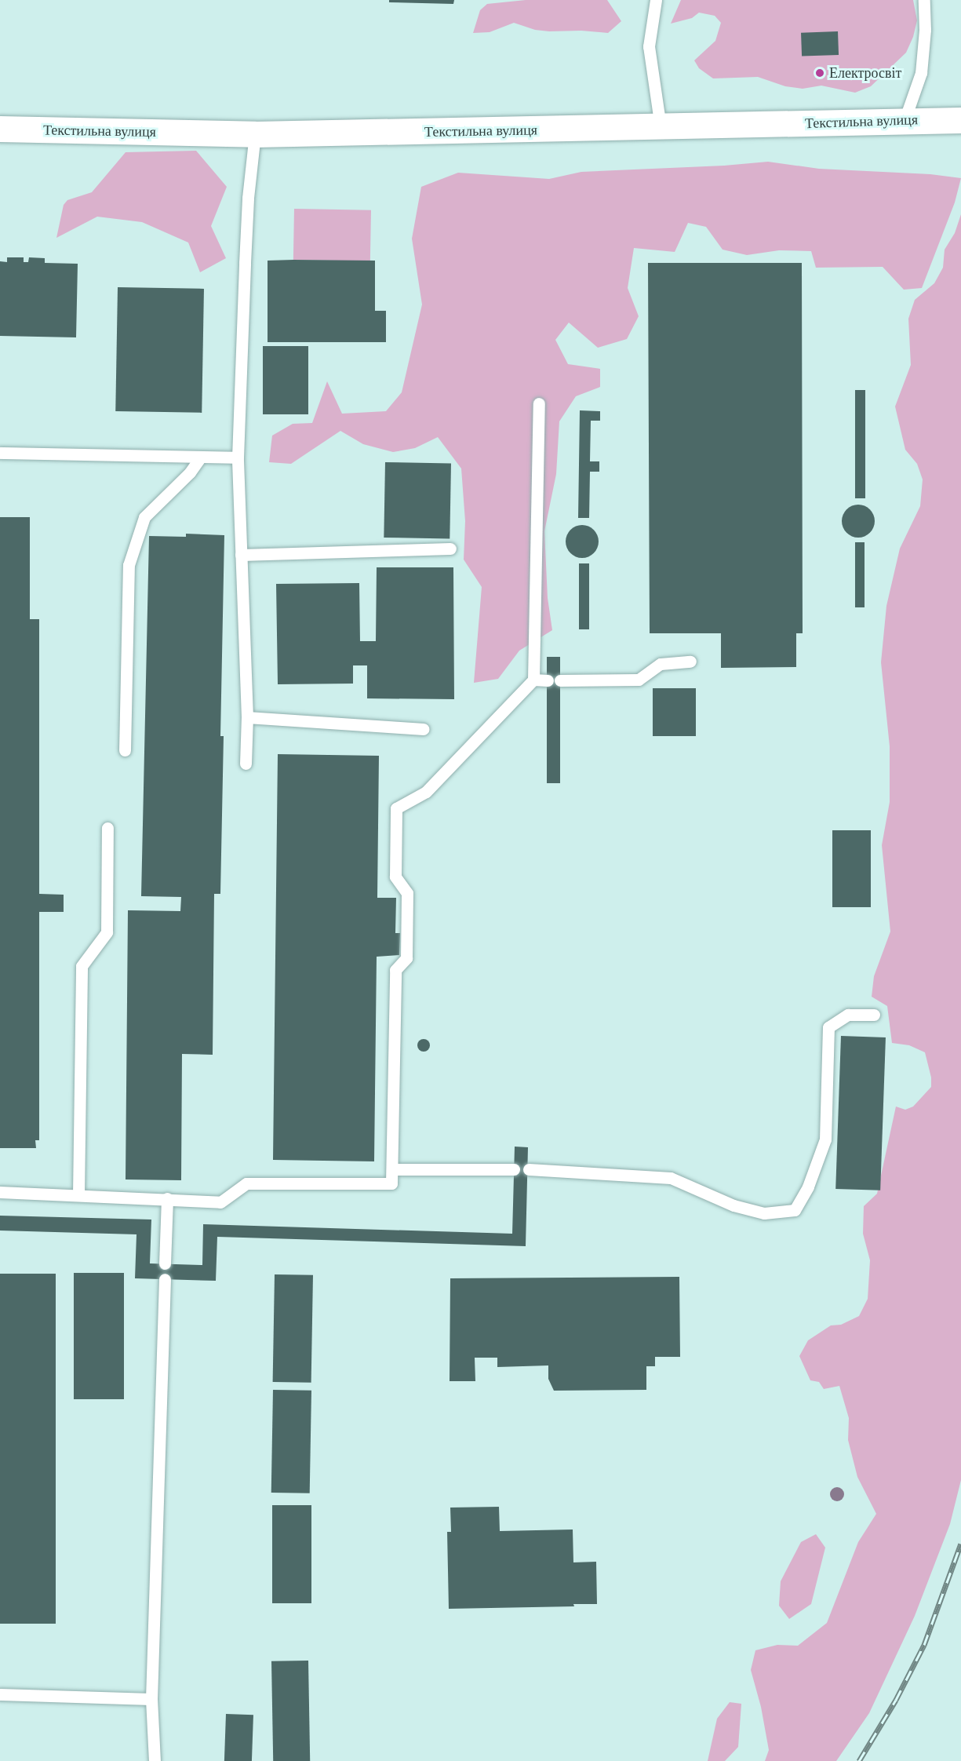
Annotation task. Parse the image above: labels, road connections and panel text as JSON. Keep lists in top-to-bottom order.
{
  "streets": {
    "street": ["Текстильна вулиця"]
  },
  "places": ["Електросвіт"]
}
